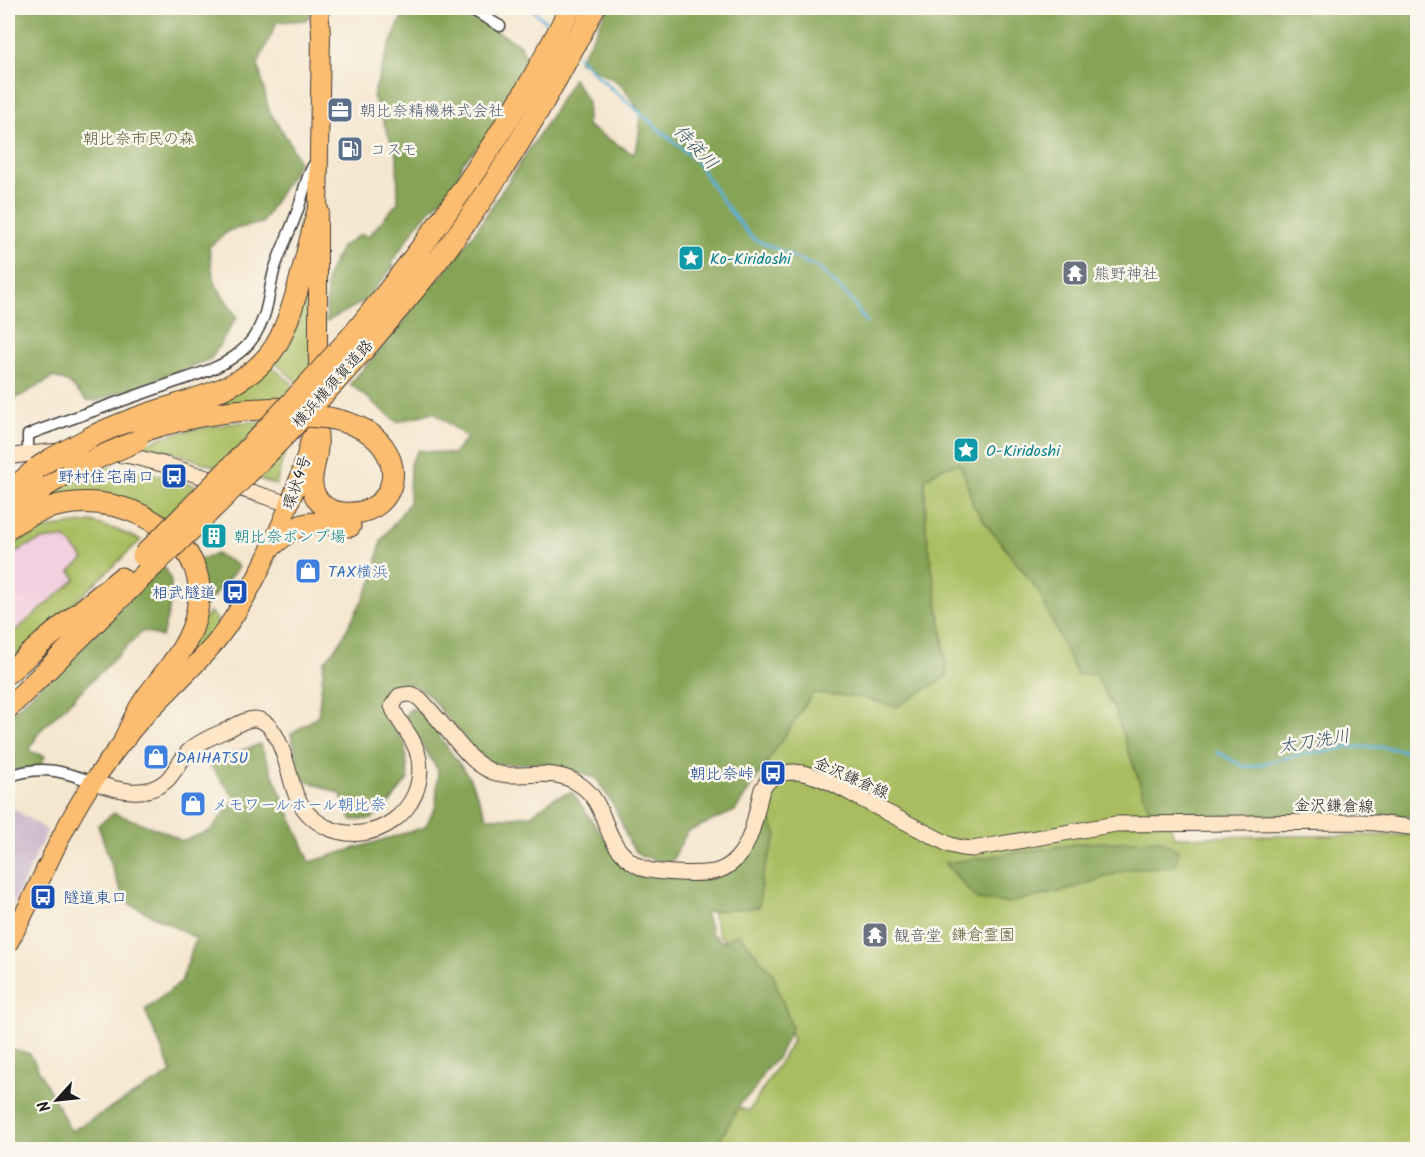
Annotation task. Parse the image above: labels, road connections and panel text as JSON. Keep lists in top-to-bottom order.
{
  "streets": {
    "highway": ["横浜横須賀道路"],
    "main road": ["環状4号", "金沢鎌倉線"]
  },
  "crossings": [
    ["環状4号", "金沢鎌倉線"]
  ],
  "water": ["侍従川", "太刀洗川"],
  "parks": ["朝比奈市民の森", "鎌倉霊園"],
  "places": {
    "office": ["朝比奈精機株式会社"],
    "fuel station": ["コスモ"],
    "place": ["Ko-Kiridoshi", "O-Kiridoshi"],
    "temple": ["熊野神社", "観音堂"],
    "bus stop": [
      "野村住宅南口",
      "相武隧道",
      "朝比奈峠",
      "隧道東口"
    ],
    "building": ["朝比奈ポンプ場"],
    "shop": ["TAX横浜", "DAIHATSU", "メモワールホール朝比奈"]
  },
  "north": "bottom left"
}
